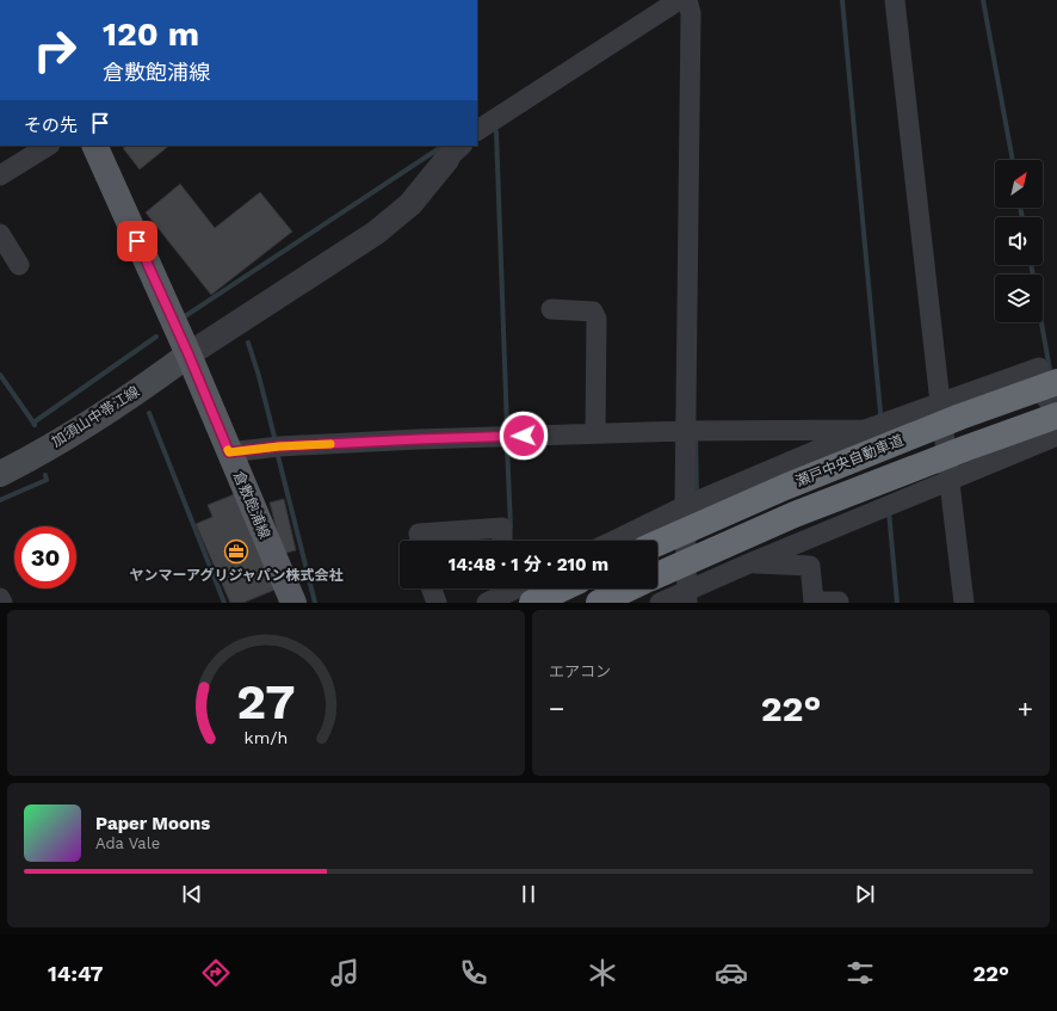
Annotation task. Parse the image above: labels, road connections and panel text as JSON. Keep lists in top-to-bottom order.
{
  "streets": {
    "highway": ["瀬戸中央自動車道"],
    "main road": ["加須山中帯江線", "倉敷飽浦線"]
  },
  "crossings": [
    ["加須山中帯江線", "倉敷飽浦線"]
  ],
  "places": {
    "office": ["ヤンマーアグリジャパン株式会社"]
  },
  "north": "top right",
  "page": {
    "turn": ["120 m", "倉敷飽浦線"],
    "then": "その先",
    "limit": "30",
    "trip": "14:48 · 1 分 · 210 m",
    "tile": "エアコン",
    "heat": ["−", "22°", "+"],
    "song": ["Paper Moons", "Ada Vale"],
    "tabs": ["14:47", "22°"],
    "gauge": ["27", "km/h"]
  }
}
